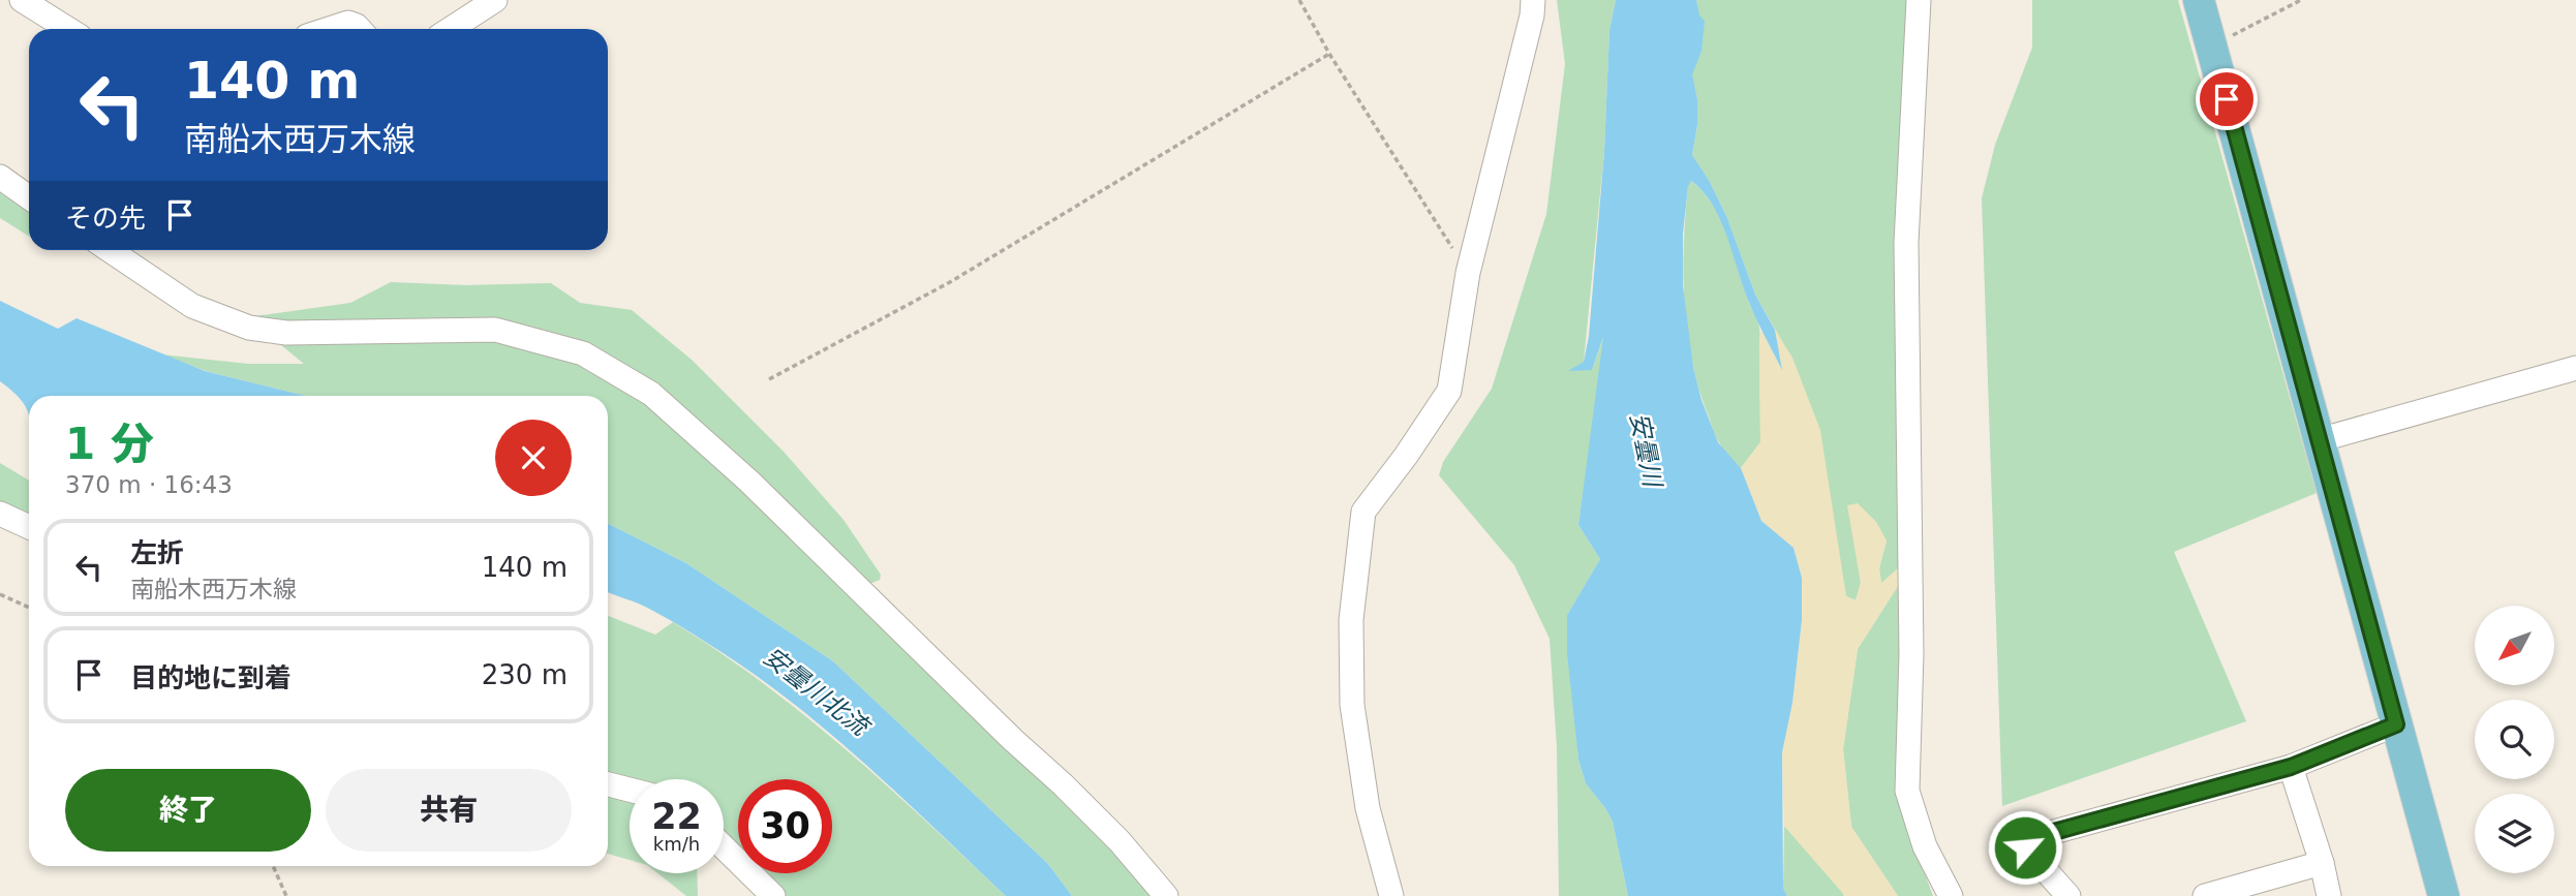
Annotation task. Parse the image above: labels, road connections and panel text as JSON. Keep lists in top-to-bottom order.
{
  "water": ["安曇川", "安曇川北流"],
  "north": "bottom left",
  "page": {
    "turn": ["140 m", "南船木西万木線"],
    "then": "その先",
    "heading": ["1 分", "370 m · 16:43"],
    "list": [
      {
        "name": "左折",
        "note": "南船木西万木線",
        "value": "140 m"
      },
      {
        "name": "目的地に到着",
        "value": "230 m"
      }
    ],
    "buttons": ["終了", "共有"],
    "speed": "22 km/h",
    "limit": "30"
  }
}
